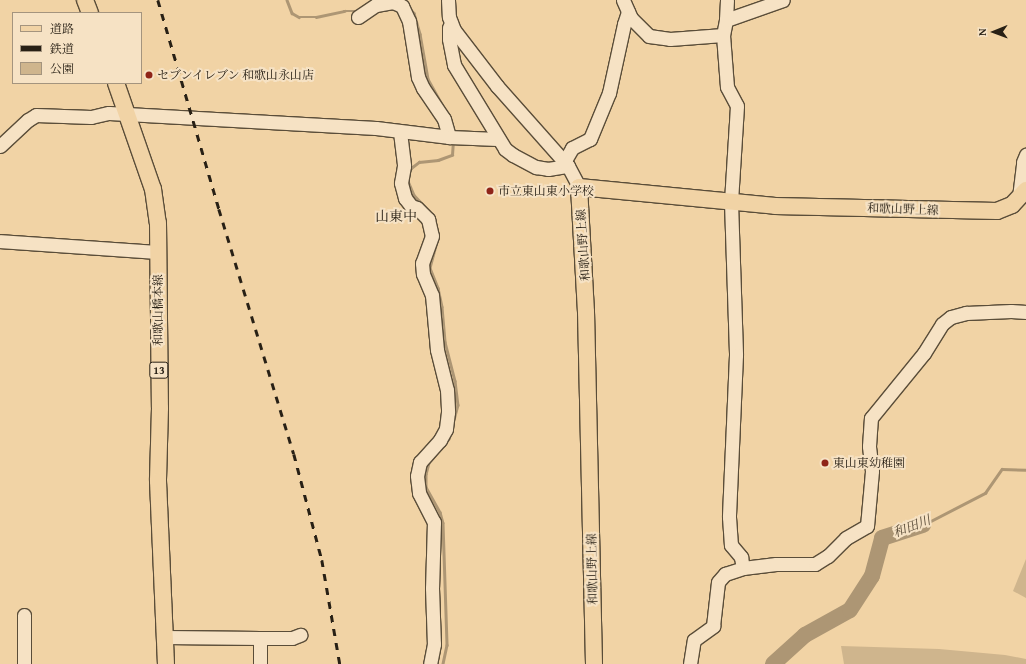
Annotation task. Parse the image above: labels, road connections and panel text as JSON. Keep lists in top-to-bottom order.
{
  "streets": {
    "main road": ["和歌山野上線", "和歌山橋本線", "13"]
  },
  "districts": ["山東中"],
  "water": ["和田川"],
  "places": ["セブンイレブン 和歌山永山店", "市立東山東小学校", "東山東幼稚園"],
  "legend": ["道路", "鉄道", "公園"],
  "north": "left"
}
